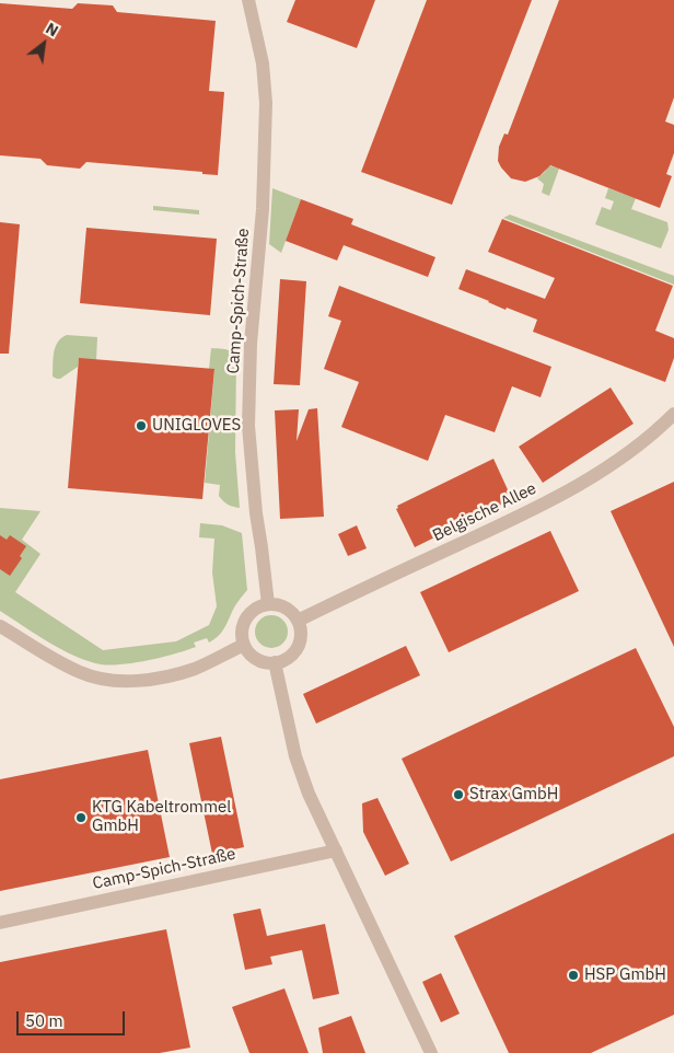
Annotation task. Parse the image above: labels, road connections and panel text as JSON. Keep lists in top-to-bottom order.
{
  "streets": {
    "street": ["Camp-Spich-Straße", "Belgische Allee"]
  },
  "crossings": [
    ["Camp-Spich-Straße", "Belgische Allee"]
  ],
  "places": [
    "UNIGLOVES",
    "Strax GmbH",
    "KTG Kabeltrommel GmbH",
    "HSP GmbH"
  ],
  "scale_bar": "50 m",
  "north": "top right"
}
